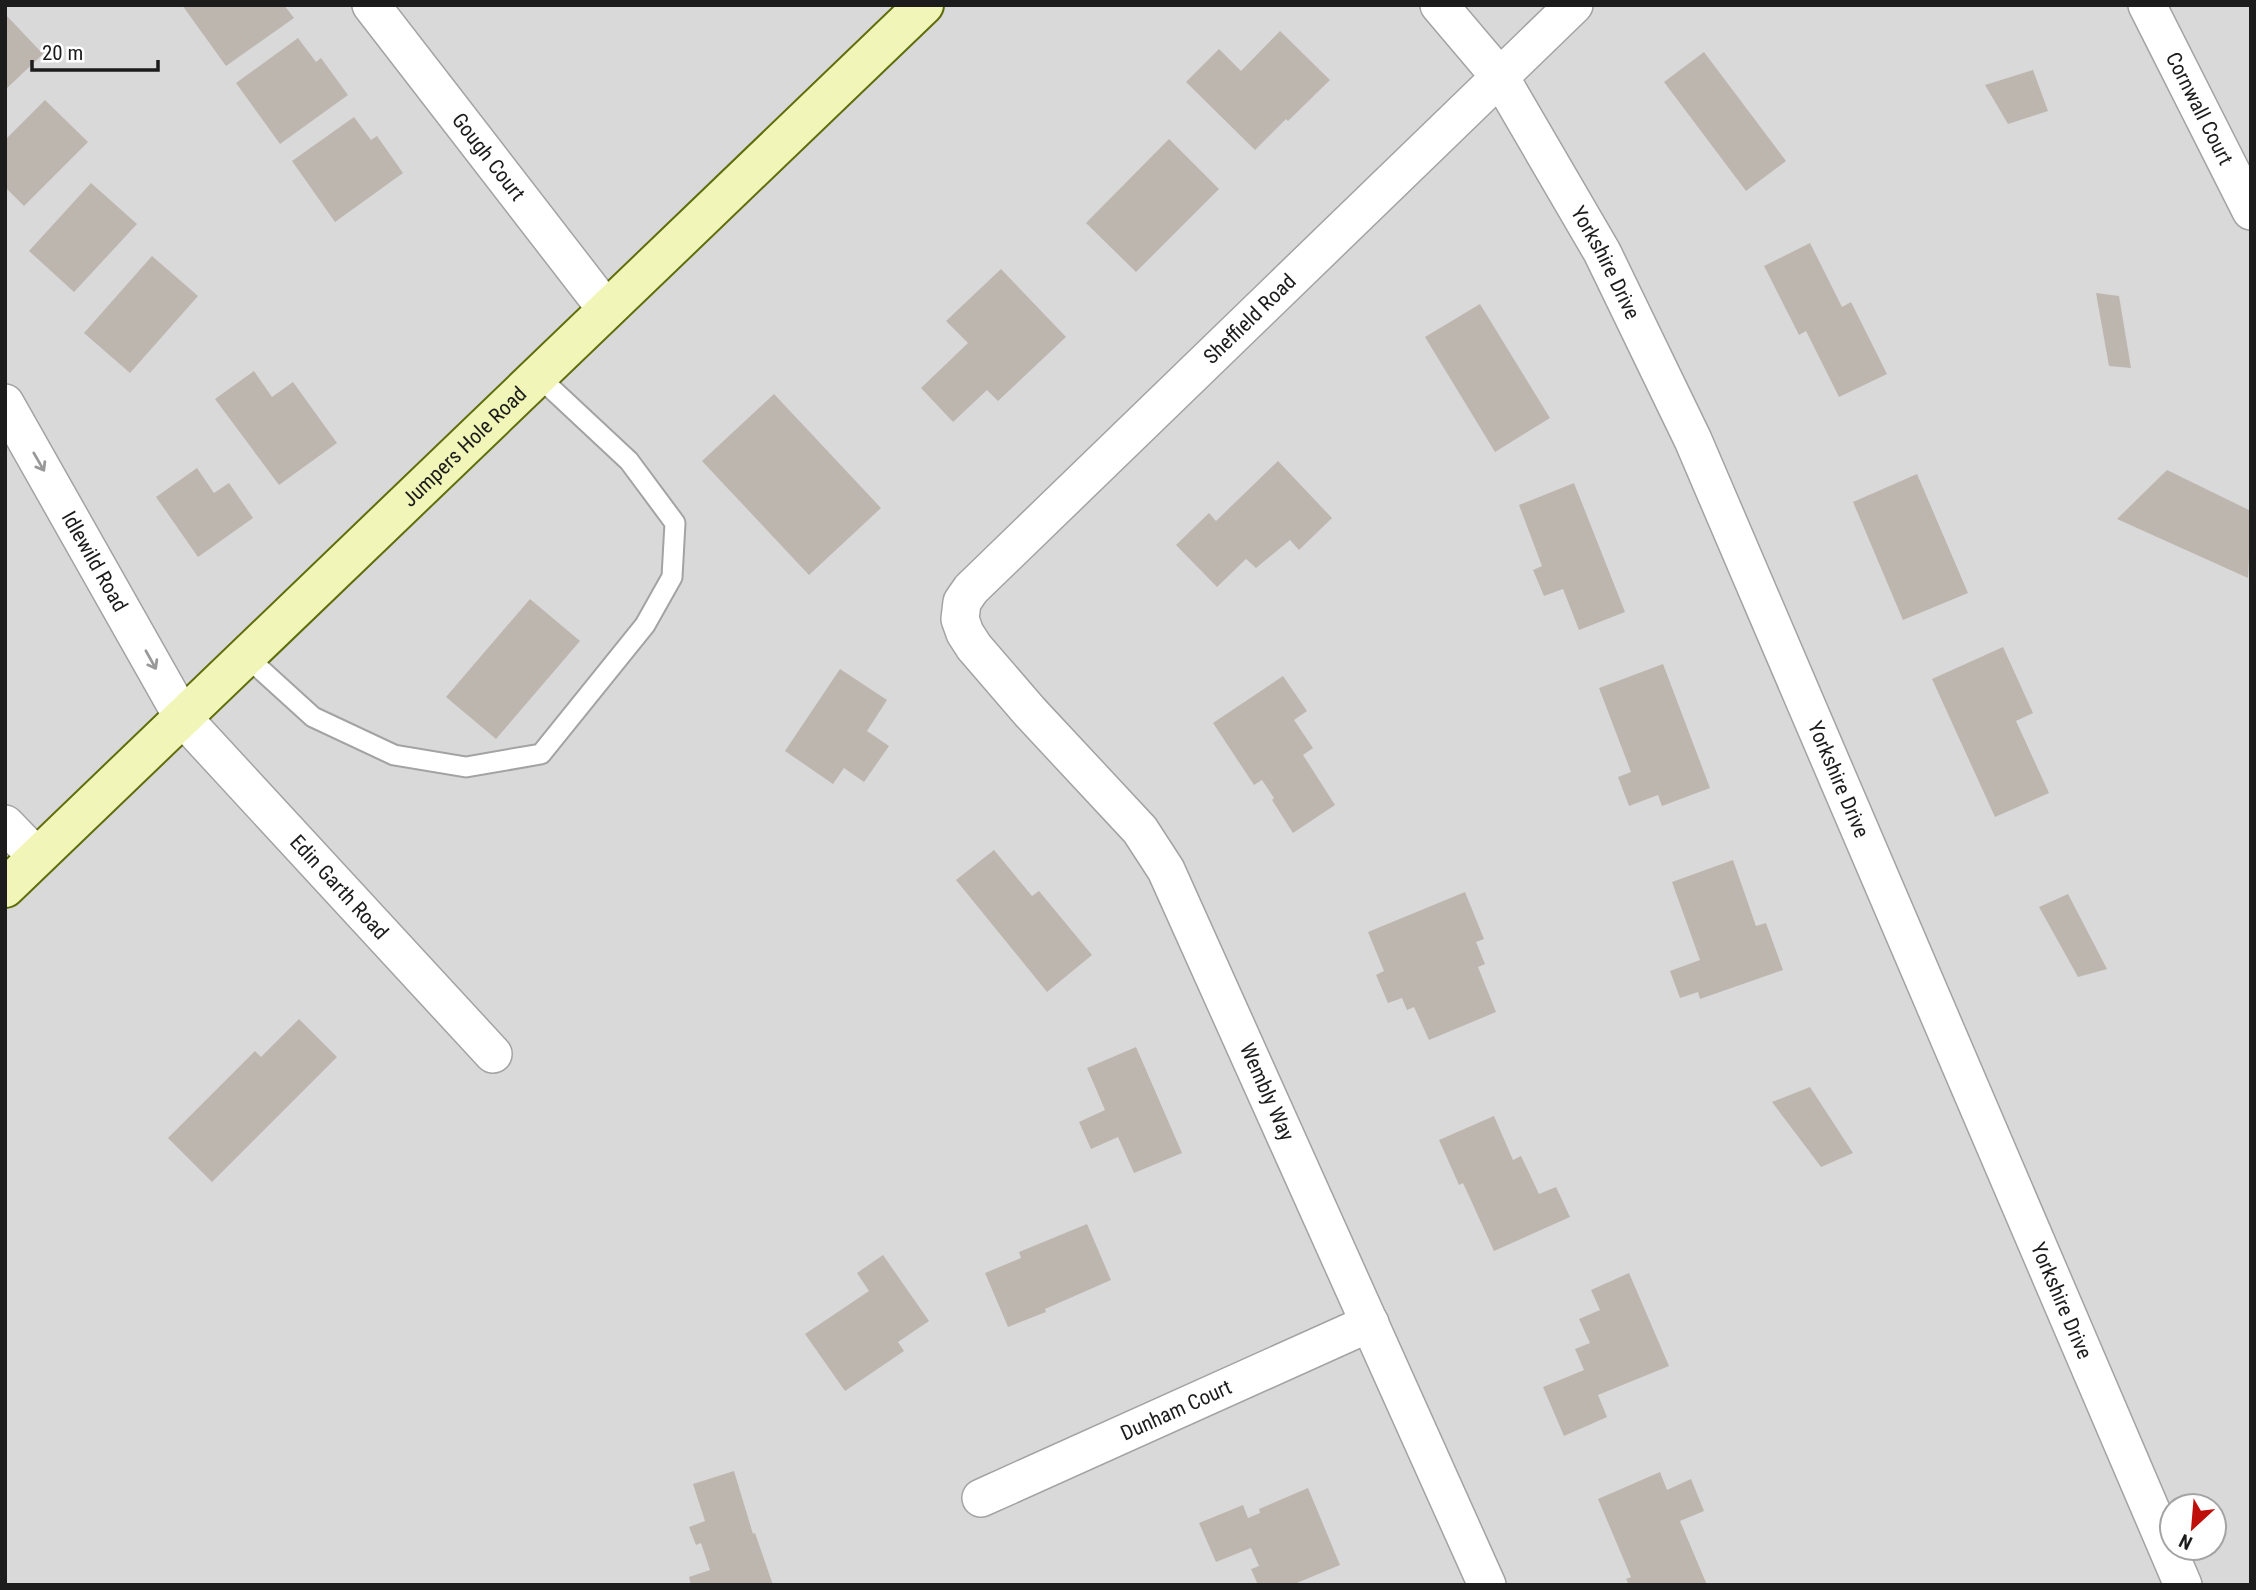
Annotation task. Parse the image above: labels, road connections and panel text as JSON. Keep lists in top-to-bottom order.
{
  "streets": {
    "main road": ["Jumpers Hole Road"],
    "street": [
      "Cornwall Court",
      "Gough Court",
      "Yorkshire Drive",
      "Sheffield Road",
      "Idlewild Road",
      "Edin Garth Road",
      "Wembly Way",
      "Dunham Court"
    ]
  },
  "crossings": [
    ["Gough Court", "Jumpers Hole Road"],
    ["Yorkshire Drive", "Sheffield Road"],
    ["Sheffield Road", "Wembly Way"],
    ["Jumpers Hole Road", "Idlewild Road"],
    ["Jumpers Hole Road", "Edin Garth Road"],
    ["Idlewild Road", "Edin Garth Road"],
    ["Wembly Way", "Dunham Court"]
  ],
  "one_way": ["Idlewild Road"],
  "scale_bar": "20 m",
  "north": "bottom left"
}
